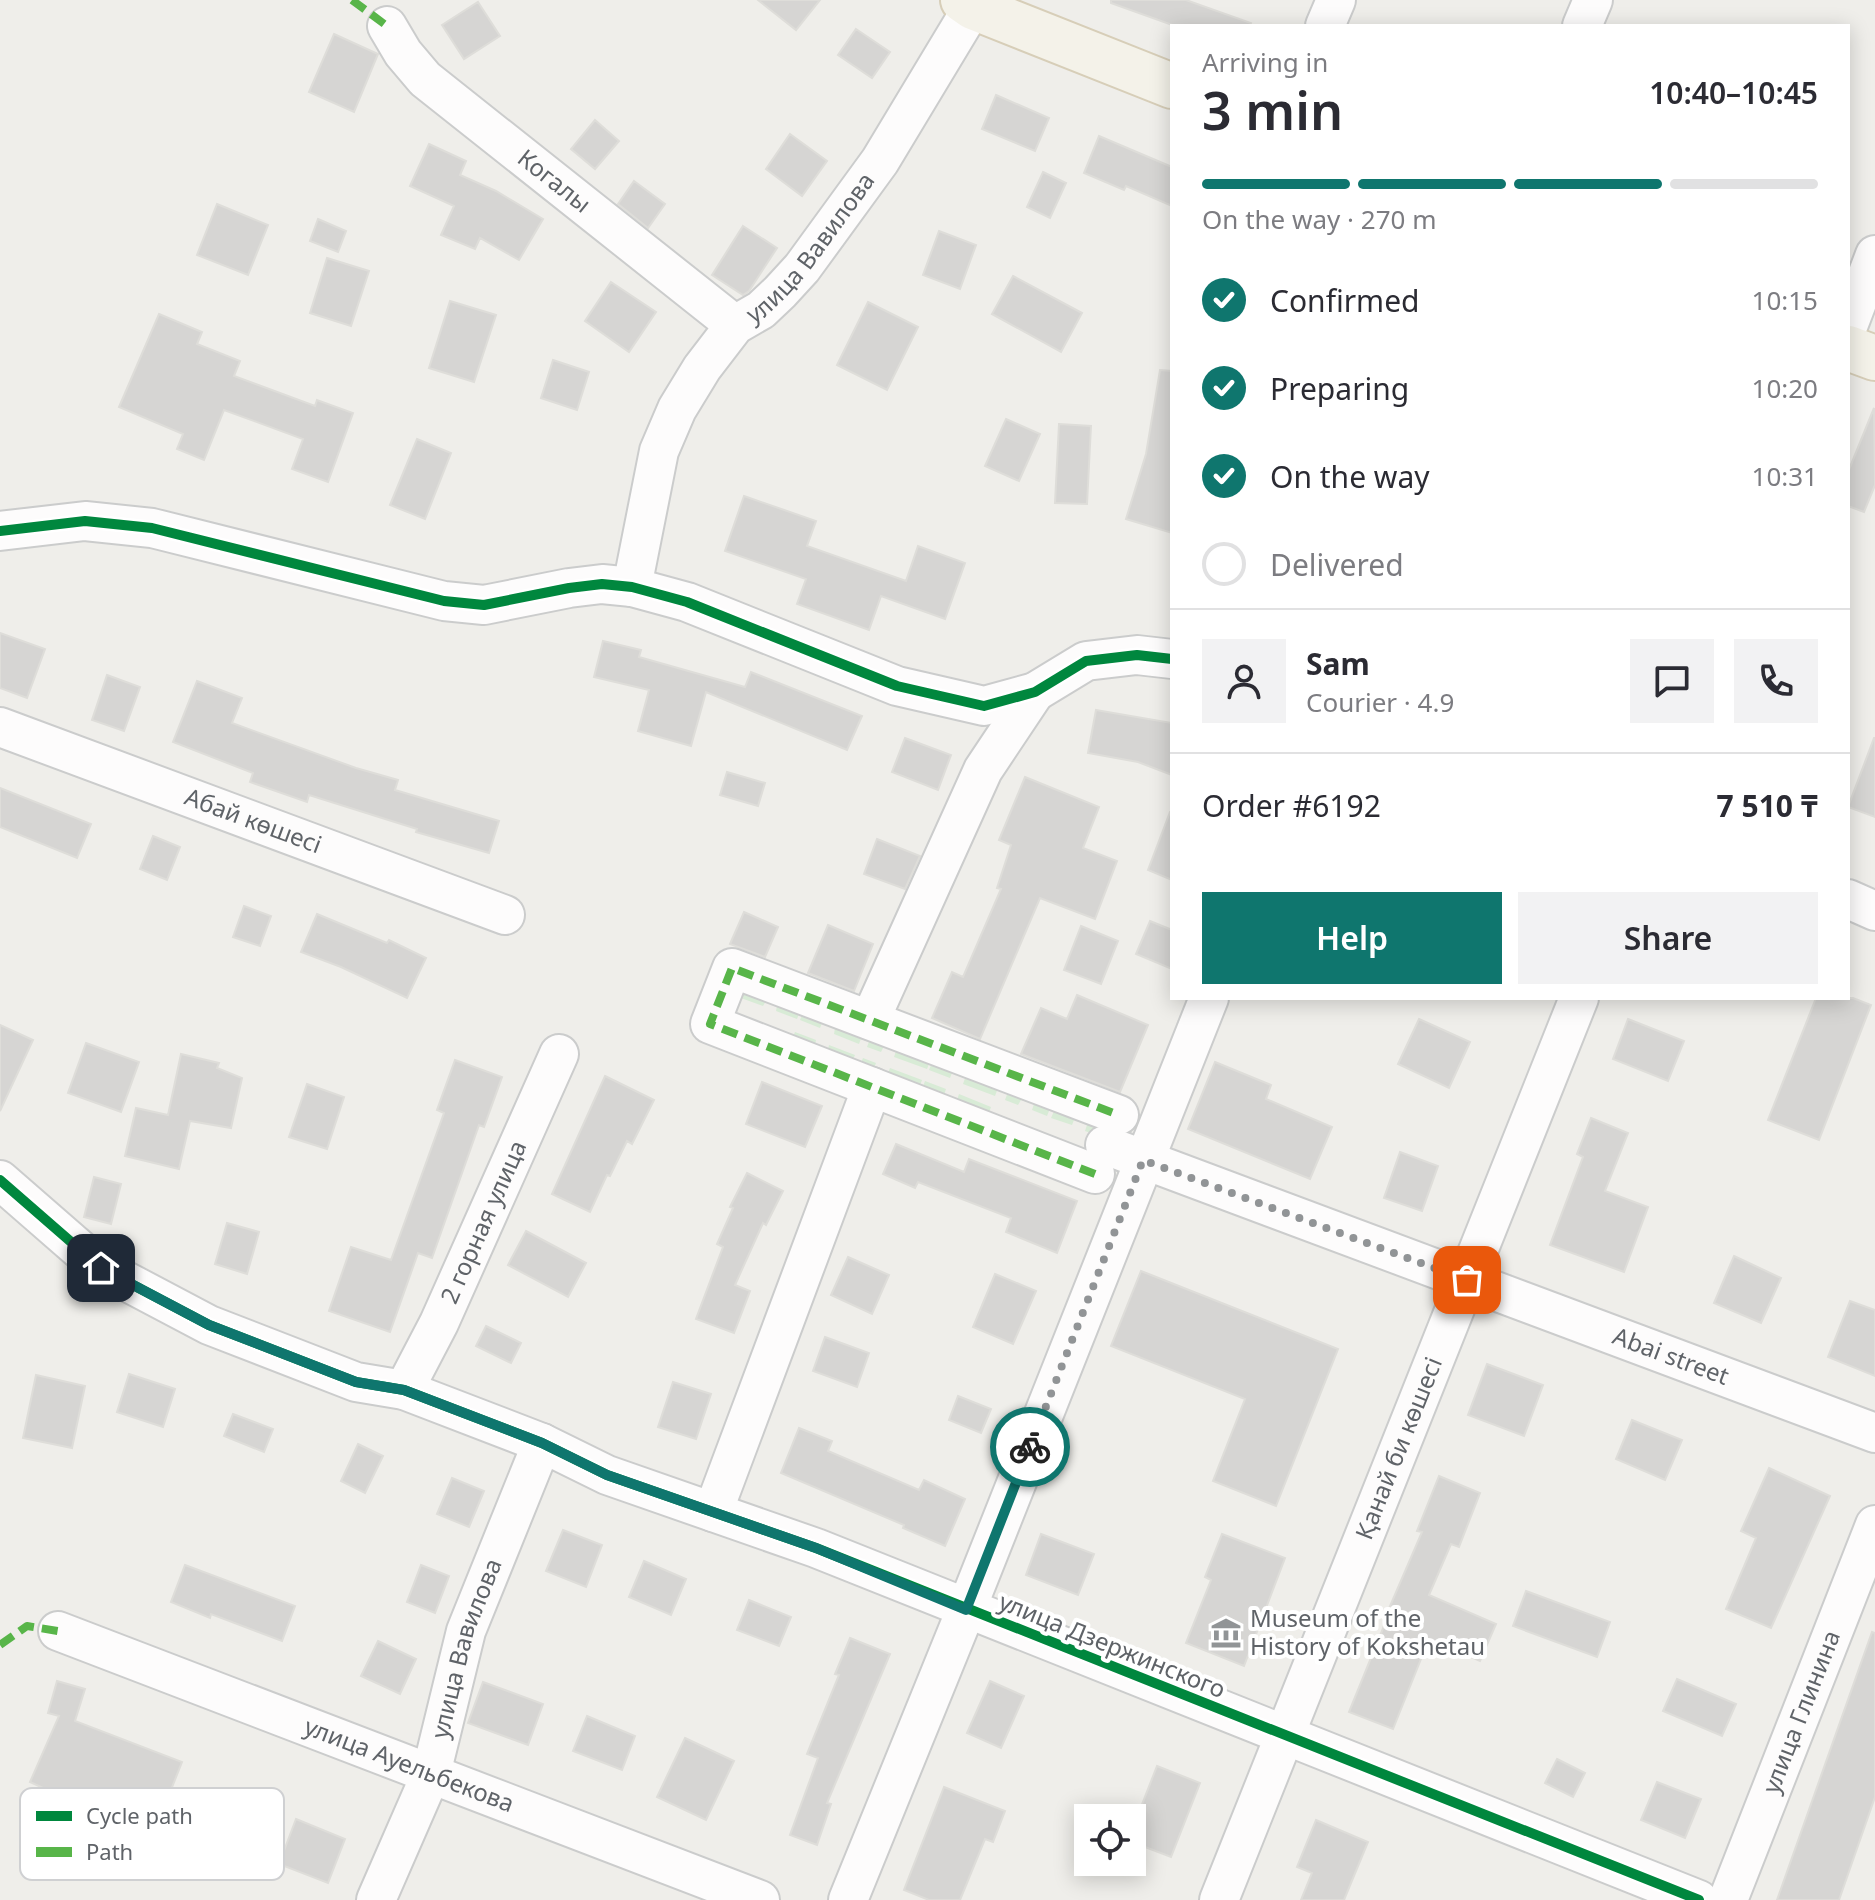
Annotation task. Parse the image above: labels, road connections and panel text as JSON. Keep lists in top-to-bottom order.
{
  "streets": {
    "street": [
      "Когалы",
      "улица Вавилова",
      "Абай көшесі",
      "2 горная улица",
      "Abai street",
      "Қанай би көшесі",
      "улица Дзержинского",
      "улица Глинина",
      "улица Ауельбекова"
    ]
  },
  "crossings": [
    ["Когалы", "улица Вавилова"],
    ["улица Вавилова", "улица Дзержинского"],
    ["улица Вавилова", "улица Ауельбекова"],
    ["2 горная улица", "улица Дзержинского"],
    ["Abai street", "Қанай би көшесі"],
    ["Қанай би көшесі", "улица Дзержинского"]
  ],
  "places": {
    "museum": ["Museum of the History of Kokshetau"]
  },
  "legend": ["Cycle path", "Path"],
  "page": {
    "heading": ["3 min", "Arriving in", "10:40–10:45"],
    "panel": [
      "Sam",
      "Courier · 4.9",
      "Order #6192",
      "7 510 ₸"
    ],
    "bar": "On the way · 270 m",
    "list": [
      ["Confirmed", "10:15"],
      ["Preparing", "10:20"],
      ["On the way", "10:31"],
      "Delivered"
    ],
    "buttons": ["Help", "Share"]
  }
}
